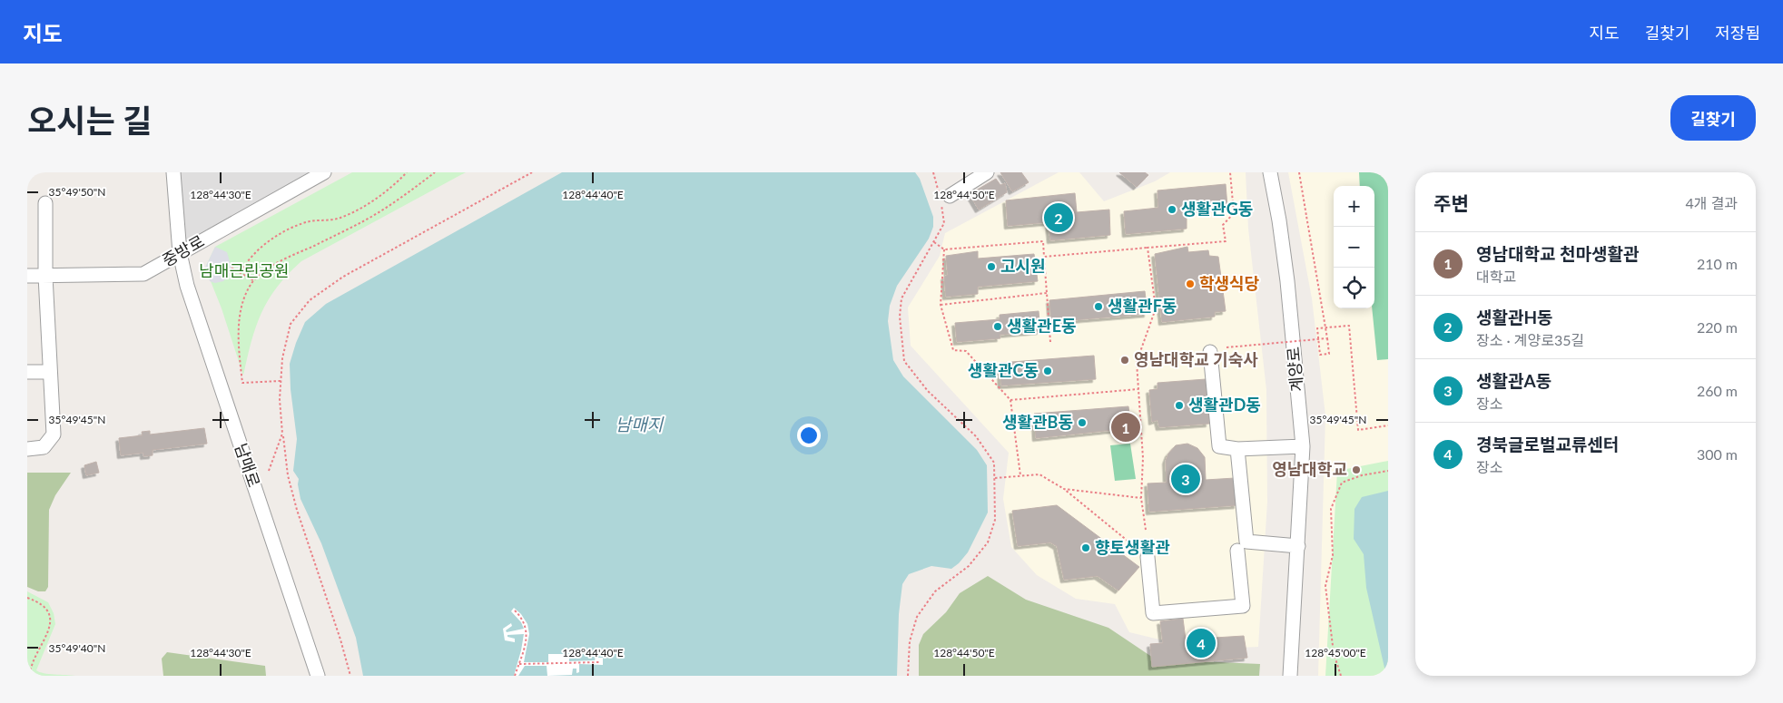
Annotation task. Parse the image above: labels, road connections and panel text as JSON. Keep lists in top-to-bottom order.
{
  "streets": {
    "street": ["중방로", "계양로", "남매로"]
  },
  "crossings": [
    ["중방로", "남매로"]
  ],
  "water": ["남매지"],
  "parks": ["남매근린공원"],
  "places": [
    "생활관G동",
    "고시원",
    "학생식당",
    "생활관F동",
    "생활관E동",
    "영남대학교 기숙사",
    "생활관C동",
    "생활관D동",
    "생활관B동",
    "영남대학교",
    "향토생활관"
  ],
  "page": {
    "header": "지도",
    "nav": ["지도", "길찾기", "저장됨"],
    "title": "오시는 길",
    "buttons": "길찾기",
    "heading": ["주변", "4개 결과"],
    "map_buttons": ["+", "−"],
    "pins": [
      "2",
      "1",
      "3",
      "4"
    ],
    "list": [
      {
        "mark": "1",
        "name": "영남대학교 천마생활관",
        "note": "대학교",
        "value": "210 m"
      },
      {
        "mark": "2",
        "name": "생활관H동",
        "note": "장소 · 계양로35길",
        "value": "220 m"
      },
      {
        "mark": "3",
        "name": "생활관A동",
        "note": "장소",
        "value": "260 m"
      },
      {
        "mark": "4",
        "name": "경북글로벌교류센터",
        "note": "장소",
        "value": "300 m"
      }
    ]
  },
  "coordinates": [
    "35°49'50\"N",
    "128°44'30\"E",
    "128°44'40\"E",
    "128°44'50\"E",
    "35°49'45\"N",
    "35°49'40\"N",
    "128°45'00\"E"
  ]
}
